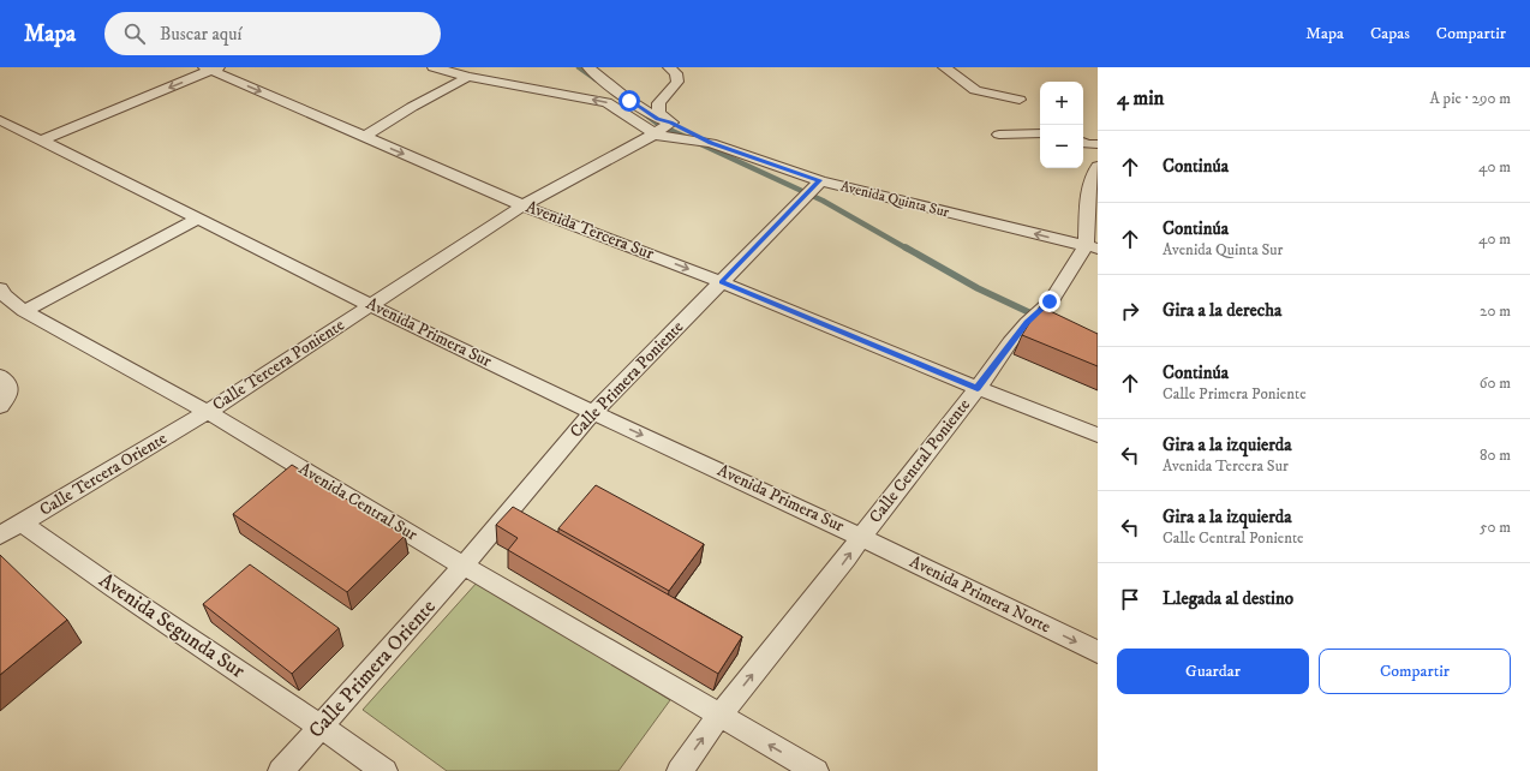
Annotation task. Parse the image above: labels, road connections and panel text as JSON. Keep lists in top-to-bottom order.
{
  "streets": {
    "street": [
      "Avenida Quinta Sur",
      "Avenida Tercera Sur",
      "Avenida Primera Sur",
      "Calle Tercera Poniente",
      "Calle Primera Poniente",
      "Calle Central Poniente",
      "Calle Tercera Oriente",
      "Avenida Central Sur",
      "Avenida Primera Norte",
      "Avenida Segunda Sur",
      "Calle Primera Oriente"
    ]
  },
  "crossings": [
    ["Avenida Quinta Sur", "Calle Tercera Poniente"],
    ["Avenida Quinta Sur", "Calle Primera Poniente"],
    ["Avenida Quinta Sur", "Calle Central Poniente"],
    ["Avenida Tercera Sur", "Calle Tercera Poniente"],
    ["Avenida Tercera Sur", "Calle Primera Poniente"],
    ["Avenida Tercera Sur", "Calle Central Poniente"],
    ["Avenida Primera Sur", "Calle Tercera Poniente"],
    ["Avenida Primera Sur", "Calle Primera Poniente"],
    ["Avenida Primera Sur", "Calle Central Poniente"],
    ["Avenida Primera Sur", "Avenida Primera Norte"],
    ["Calle Tercera Poniente", "Calle Tercera Oriente"],
    ["Calle Tercera Poniente", "Avenida Central Sur"],
    ["Calle Primera Poniente", "Avenida Central Sur"],
    ["Calle Primera Poniente", "Calle Primera Oriente"],
    ["Calle Central Poniente", "Avenida Central Sur"],
    ["Calle Central Poniente", "Avenida Primera Norte"],
    ["Calle Tercera Oriente", "Avenida Central Sur"],
    ["Calle Tercera Oriente", "Avenida Segunda Sur"],
    ["Avenida Central Sur", "Calle Primera Oriente"],
    ["Avenida Segunda Sur", "Calle Primera Oriente"]
  ],
  "one_way": [
    "Avenida Quinta Sur",
    "Avenida Tercera Sur",
    "Calle Central Poniente",
    "Avenida Primera Norte"
  ],
  "page": {
    "header": "Mapa",
    "search": "Buscar aquí",
    "nav": ["Mapa", "Capas", "Compartir"],
    "heading": ["4 min", "A pie · 290 m"],
    "map_buttons": ["+", "−"],
    "list": [
      ["Continúa", "40 m"],
      ["Continúa", "Avenida Quinta Sur", "40 m"],
      ["Gira a la derecha", "20 m"],
      ["Continúa", "Calle Primera Poniente", "60 m"],
      ["Gira a la izquierda", "Avenida Tercera Sur", "80 m"],
      ["Gira a la izquierda", "Calle Central Poniente", "50 m"],
      "Llegada al destino"
    ],
    "buttons": ["Guardar", "Compartir"]
  }
}
